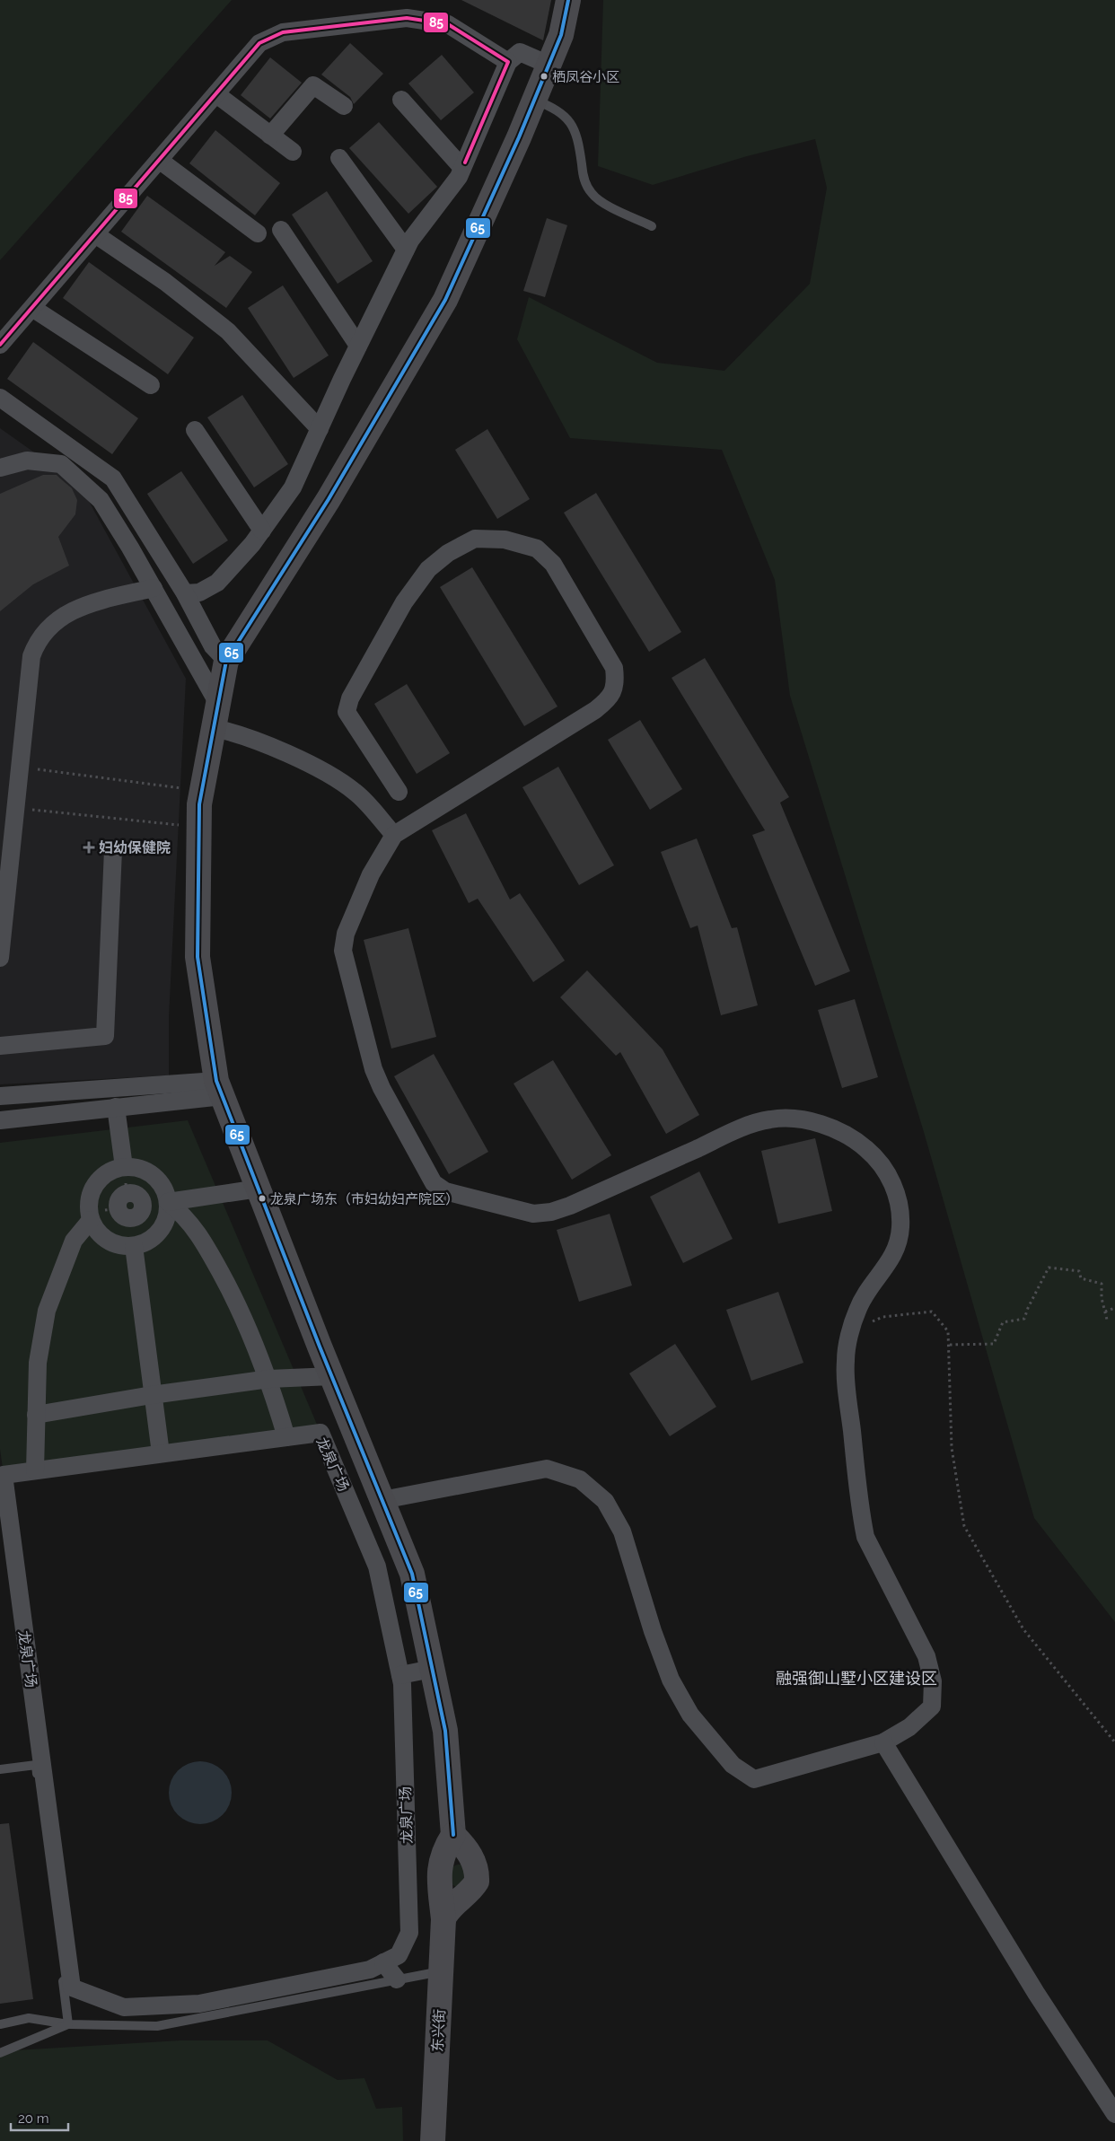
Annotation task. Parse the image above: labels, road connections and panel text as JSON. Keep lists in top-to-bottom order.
{
  "streets": {
    "street": ["龙泉广场", "东兴街"]
  },
  "districts": ["融强御山墅小区建设区"],
  "places": {
    "other": ["栖凤谷小区", "龙泉广场东（市妇幼妇产院区）"],
    "health": ["妇幼保健院"]
  },
  "lines": ["transit line 65", "transit line 85"],
  "scale_bar": "20 m"
}
